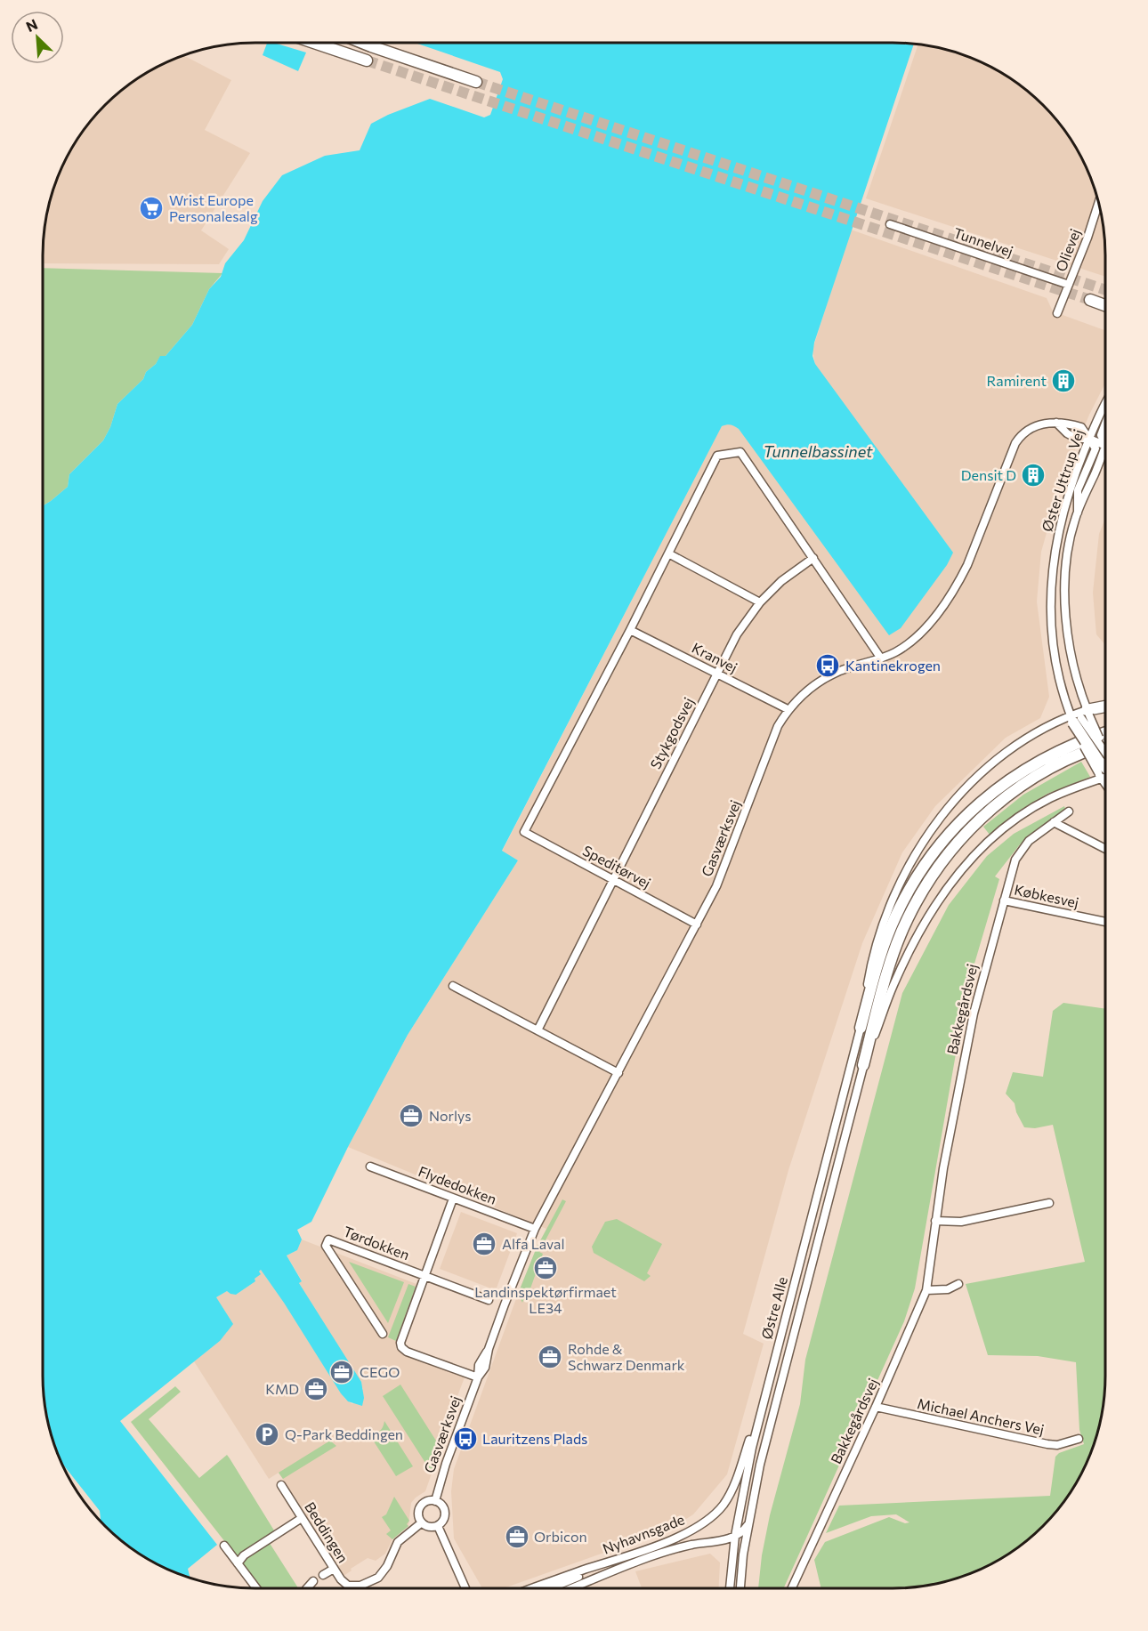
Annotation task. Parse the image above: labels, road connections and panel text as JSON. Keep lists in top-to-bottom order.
{
  "streets": {
    "street": [
      "Tunnelvej",
      "Olievej",
      "Øster Uttrup Vej",
      "Kranvej",
      "Stykgodsvej",
      "Gasværksvej",
      "Speditørvej",
      "Købkesvej",
      "Bakkegårdsvej",
      "Flydedokken",
      "Tørdokken",
      "Østre Alle",
      "Michael Anchers Vej",
      "Beddingen",
      "Nyhavnsgade"
    ]
  },
  "crossings": [
    ["Tunnelvej", "Olievej"],
    ["Øster Uttrup Vej", "Gasværksvej"],
    ["Øster Uttrup Vej", "Østre Alle"],
    ["Kranvej", "Stykgodsvej"],
    ["Kranvej", "Gasværksvej"],
    ["Kranvej", "Speditørvej"],
    ["Stykgodsvej", "Speditørvej"],
    ["Gasværksvej", "Speditørvej"],
    ["Gasværksvej", "Flydedokken"],
    ["Gasværksvej", "Beddingen"],
    ["Købkesvej", "Bakkegårdsvej"],
    ["Bakkegårdsvej", "Michael Anchers Vej"],
    ["Østre Alle", "Nyhavnsgade"]
  ],
  "water": ["Tunnelbassinet"],
  "places": {
    "supermarket": ["Wrist Europe Personalesalg"],
    "building": ["Ramirent", "Densit D"],
    "bus stop": ["Kantinekrogen", "Lauritzens Plads"],
    "office": [
      "Norlys",
      "Alfa Laval",
      "Landinspektørfirmaet LE34",
      "Rohde & Schwarz Denmark",
      "CEGO",
      "KMD",
      "Orbicon"
    ],
    "parking": ["Q-Park Beddingen"]
  },
  "north": "top left"
}
